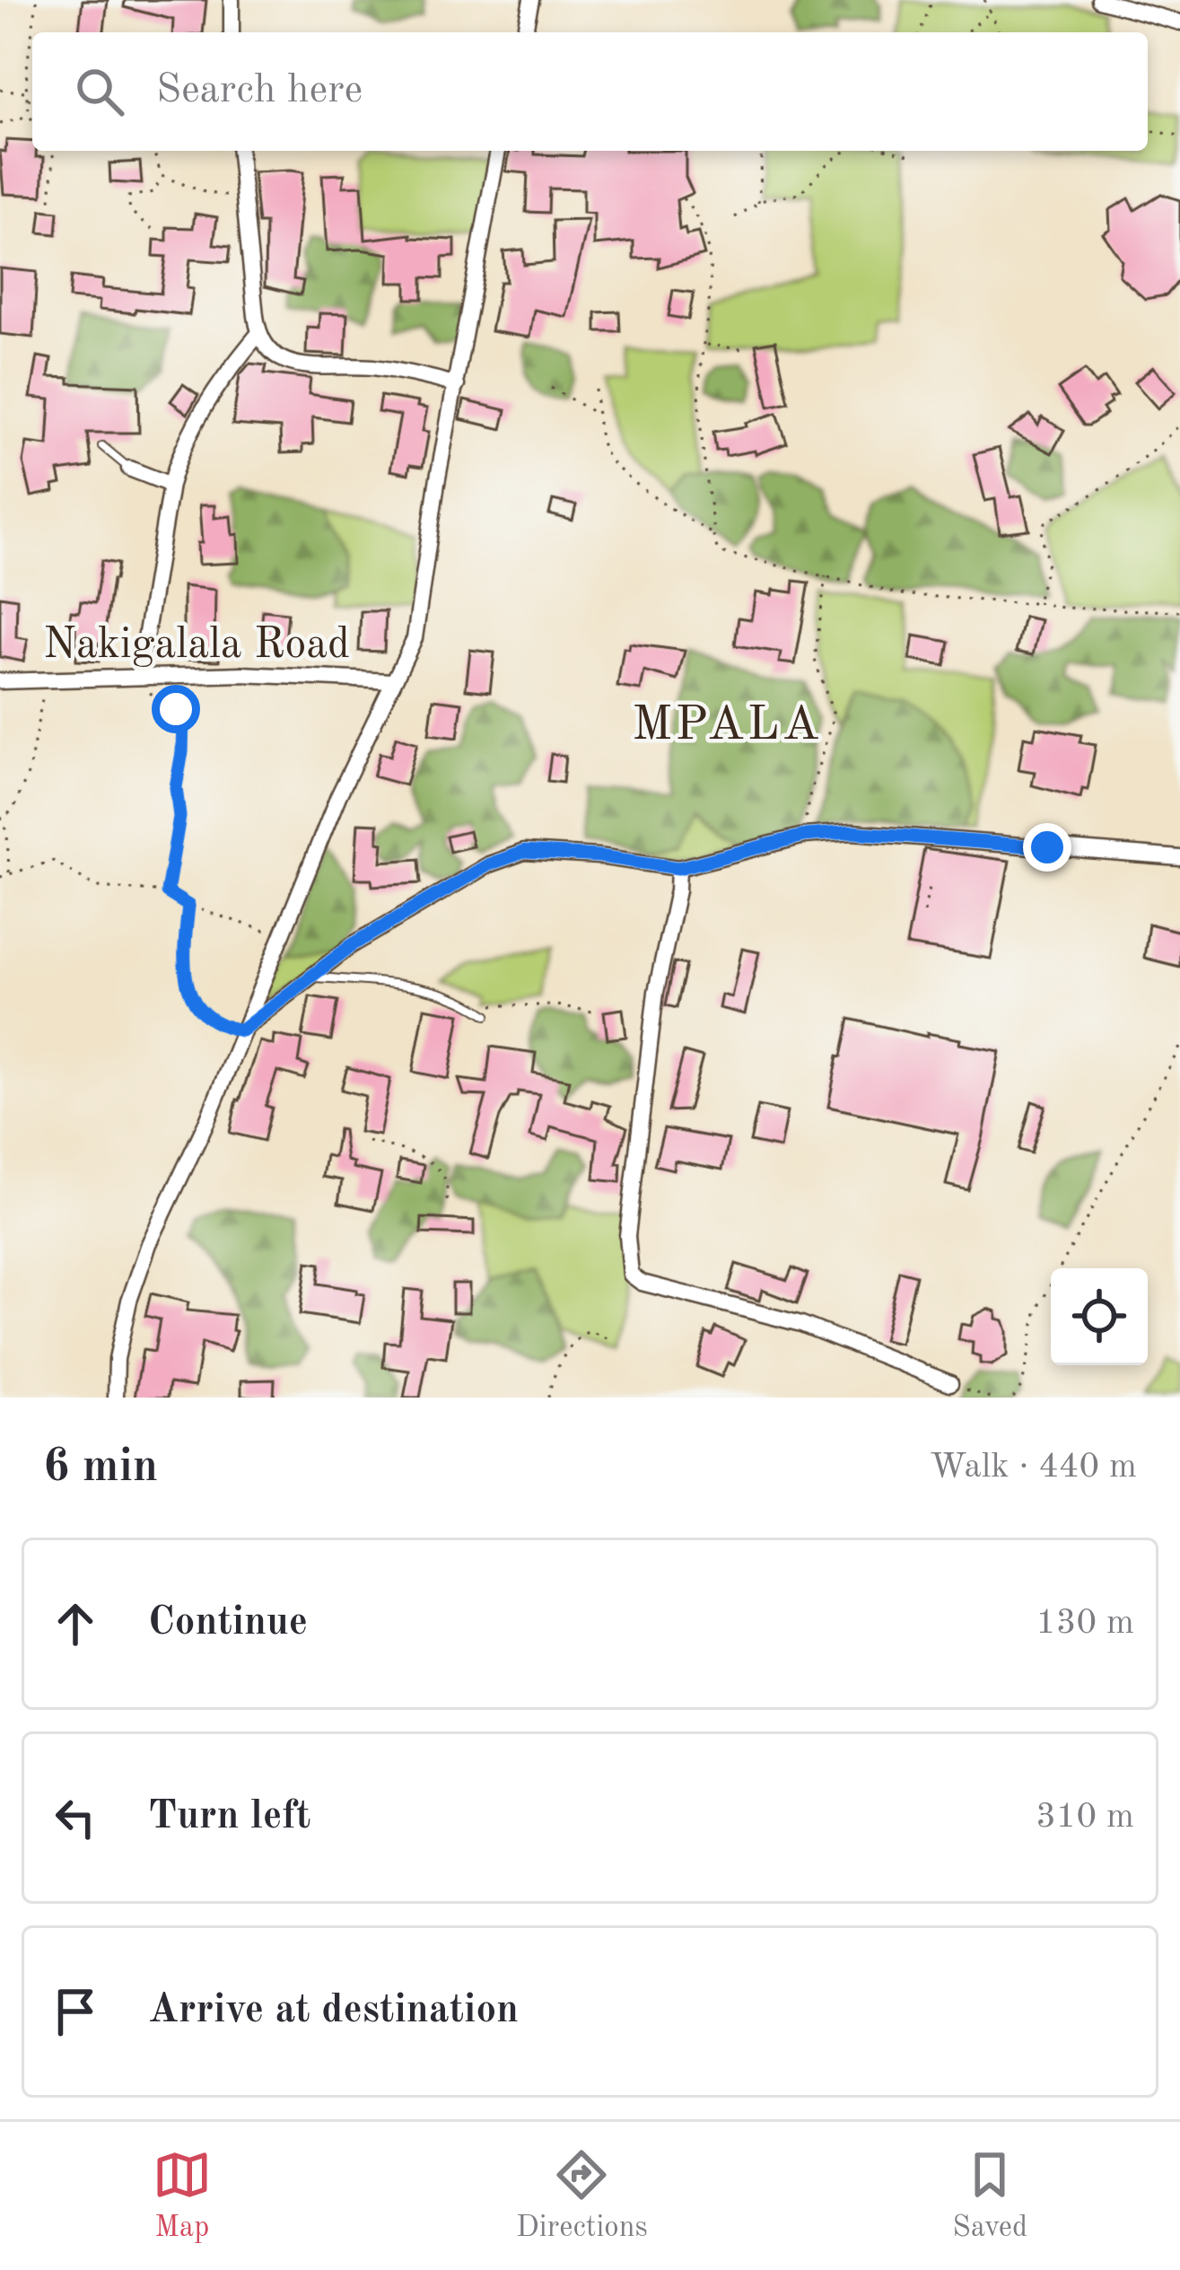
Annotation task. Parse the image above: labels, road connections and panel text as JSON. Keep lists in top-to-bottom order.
{
  "streets": {
    "street": ["Nakigalala Road"]
  },
  "districts": ["MPALA"],
  "page": {
    "search": "Search here",
    "heading": ["6 min", "Walk · 440 m"],
    "list": [
      ["Continue", "130 m"],
      ["Turn left", "310 m"],
      "Arrive at destination"
    ],
    "nav": ["Map", "Directions", "Saved"]
  }
}
